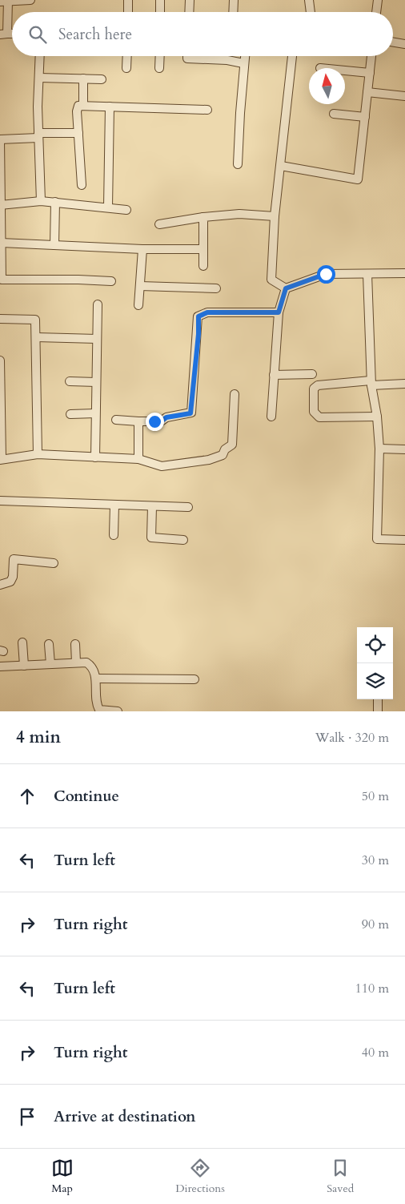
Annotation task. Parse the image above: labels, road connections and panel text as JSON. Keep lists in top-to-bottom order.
{
  "north": "top",
  "page": {
    "search": "Search here",
    "heading": ["4 min", "Walk · 320 m"],
    "list": [
      ["Continue", "50 m"],
      ["Turn left", "30 m"],
      ["Turn right", "90 m"],
      ["Turn left", "110 m"],
      ["Turn right", "40 m"],
      "Arrive at destination"
    ],
    "nav": ["Map", "Directions", "Saved"]
  }
}
